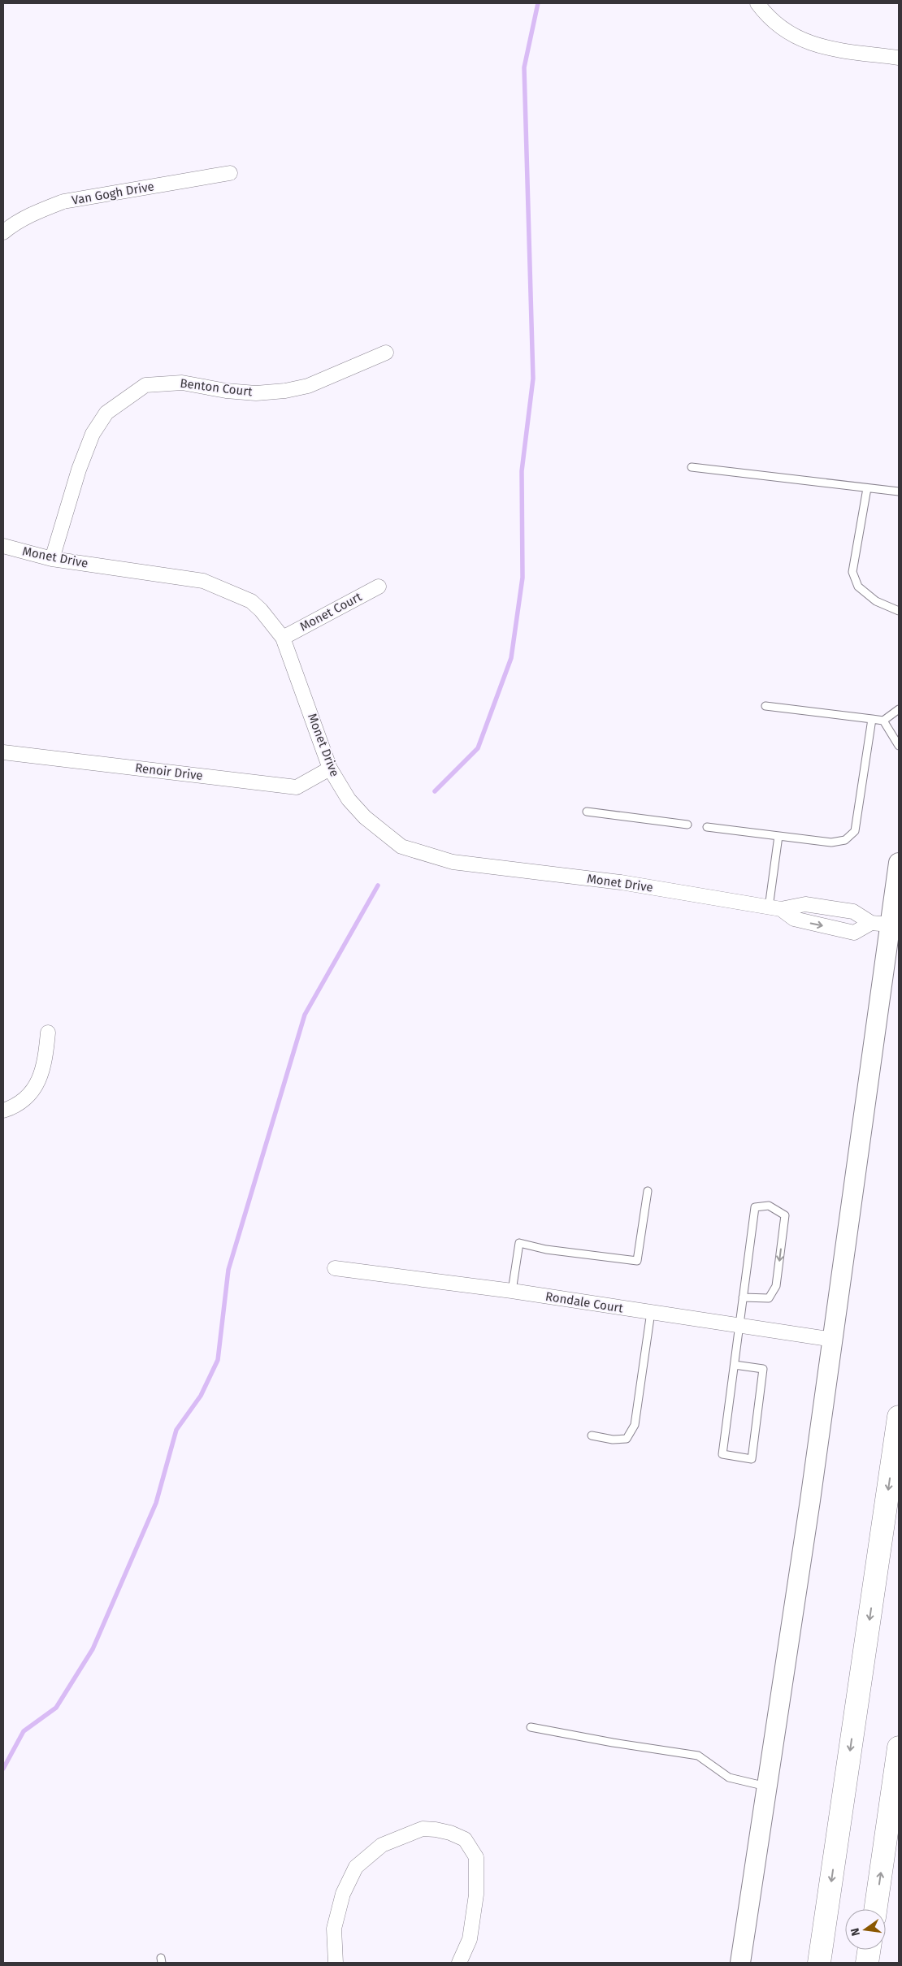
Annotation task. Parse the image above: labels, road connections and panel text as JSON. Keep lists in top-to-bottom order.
{
  "streets": {
    "street": [
      "Van Gogh Drive",
      "Benton Court",
      "Monet Drive",
      "Monet Court",
      "Renoir Drive",
      "Rondale Court"
    ]
  },
  "crossings": [
    ["Benton Court", "Monet Drive"],
    ["Monet Drive", "Monet Court"],
    ["Monet Drive", "Renoir Drive"]
  ],
  "north": "left"
}
